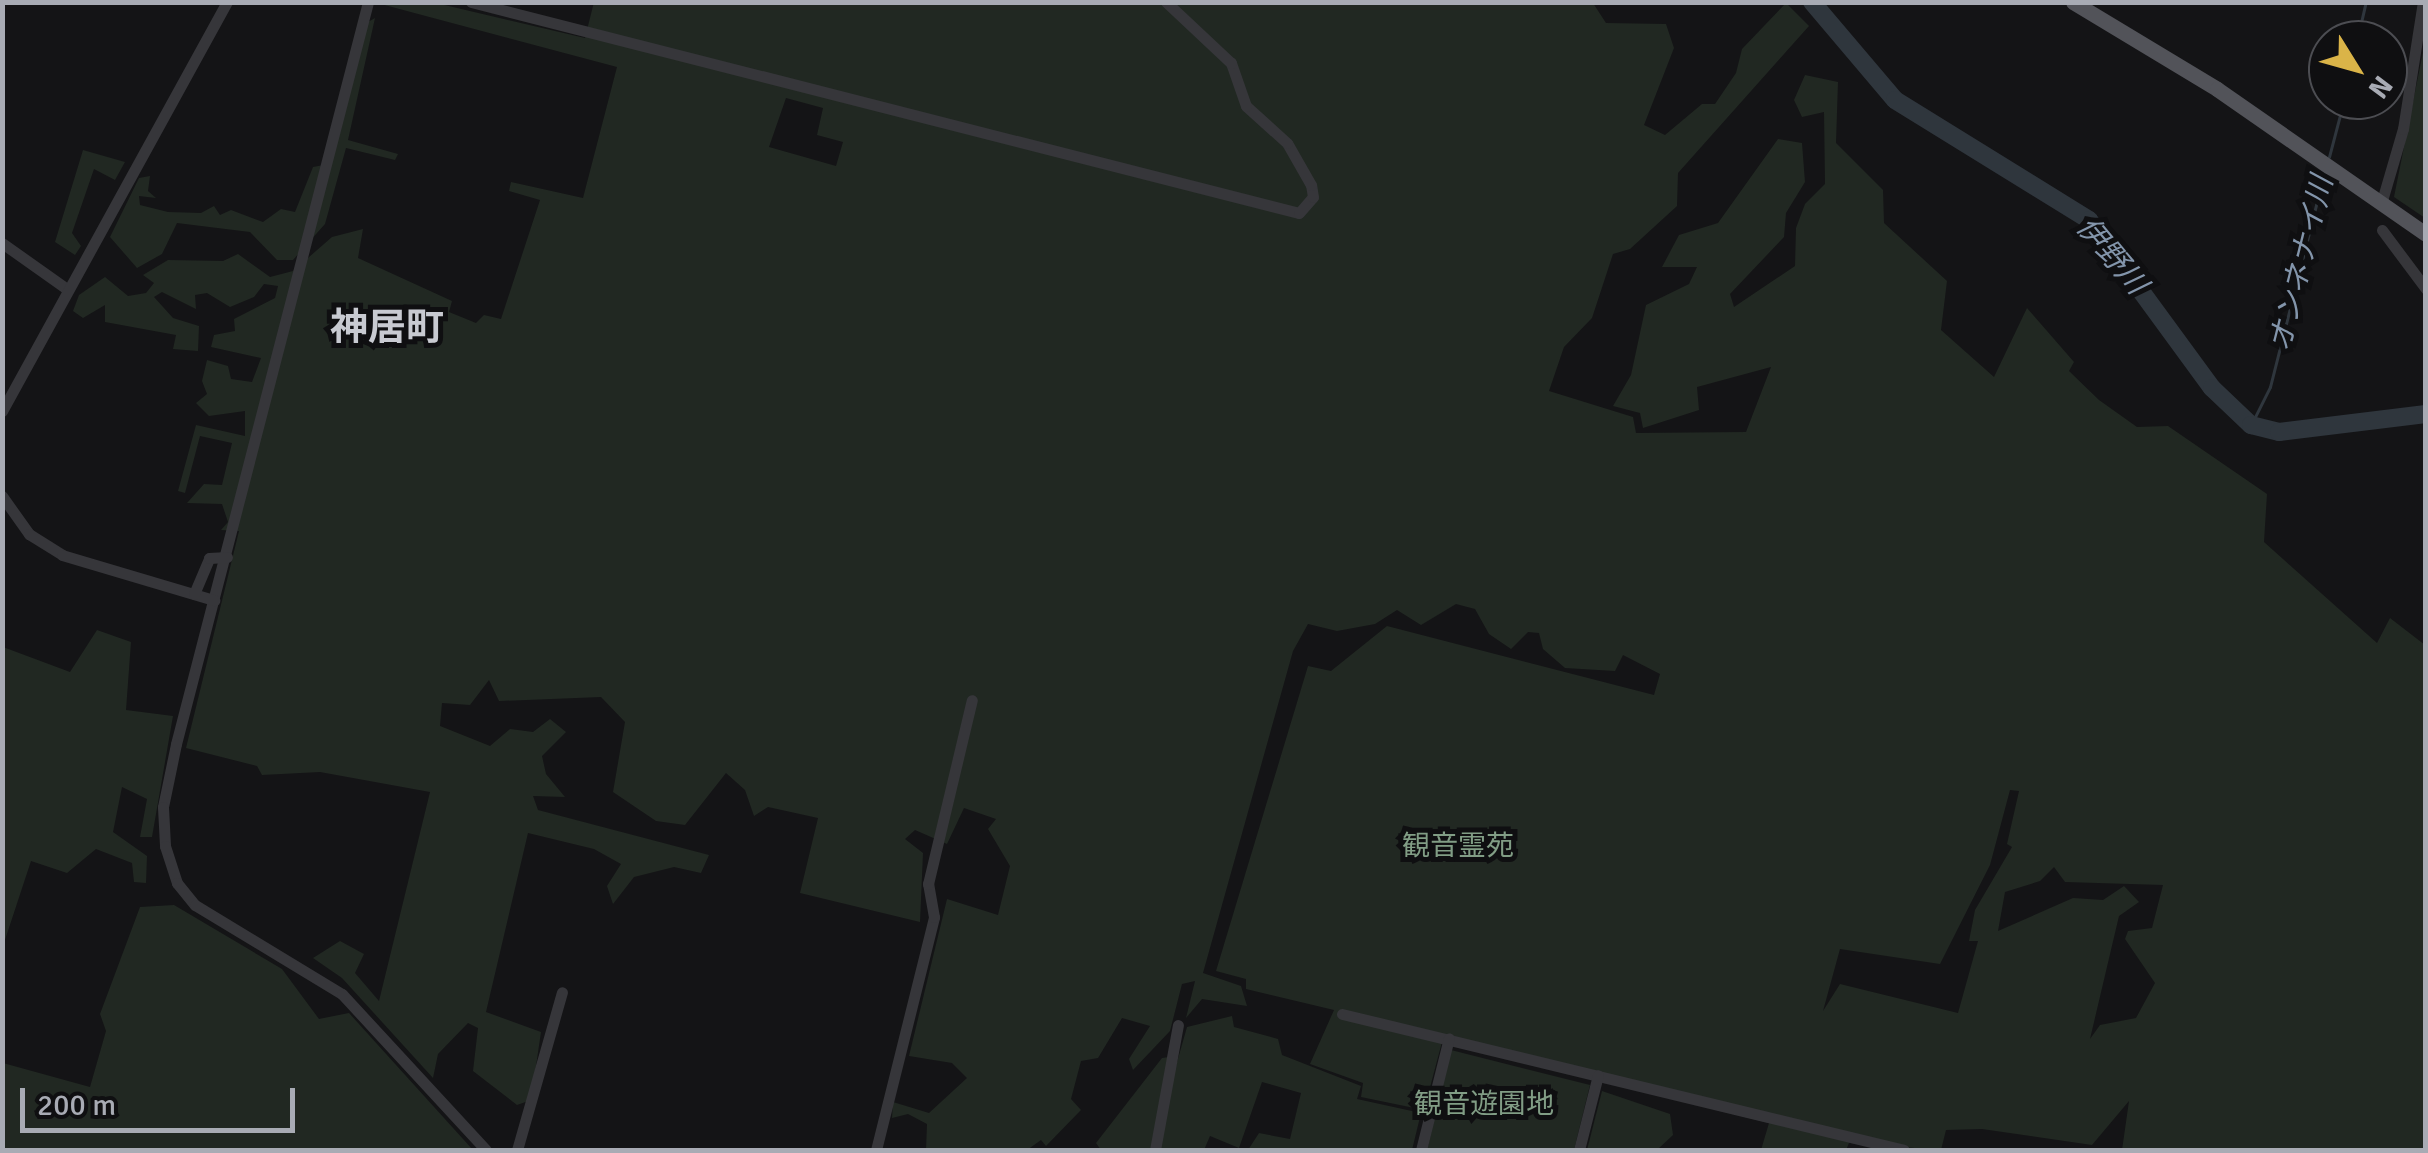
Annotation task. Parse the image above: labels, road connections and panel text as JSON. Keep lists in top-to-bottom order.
{
  "districts": ["神居町"],
  "water": ["伊野川", "オンネナイ川"],
  "parks": ["観音霊苑", "観音遊園地"],
  "scale_bar": "200 m",
  "north": "bottom right"
}
